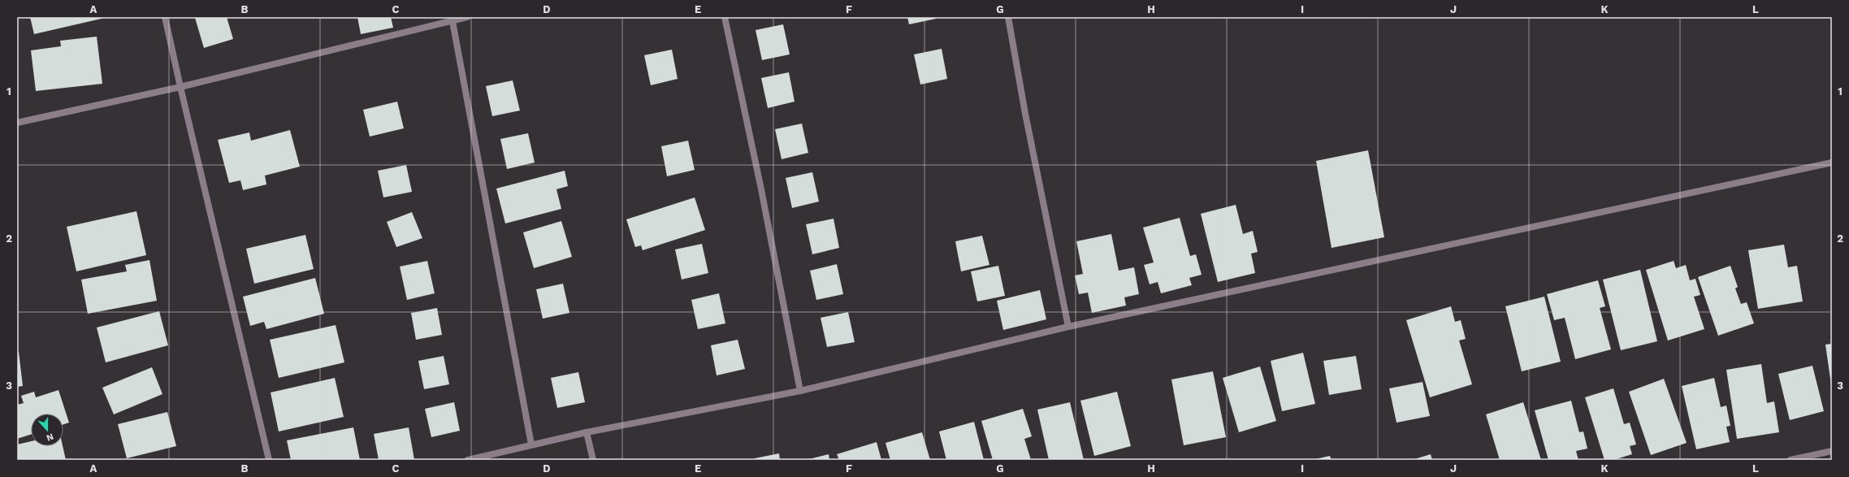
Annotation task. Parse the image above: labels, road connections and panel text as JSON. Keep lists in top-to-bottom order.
{
  "north": "bottom",
  "grid": {
    "columns": [
      "A",
      "B",
      "C",
      "D",
      "E",
      "F",
      "G",
      "H",
      "I",
      "J",
      "K",
      "L"
    ],
    "rows": ["1", "2", "3"]
  }
}
